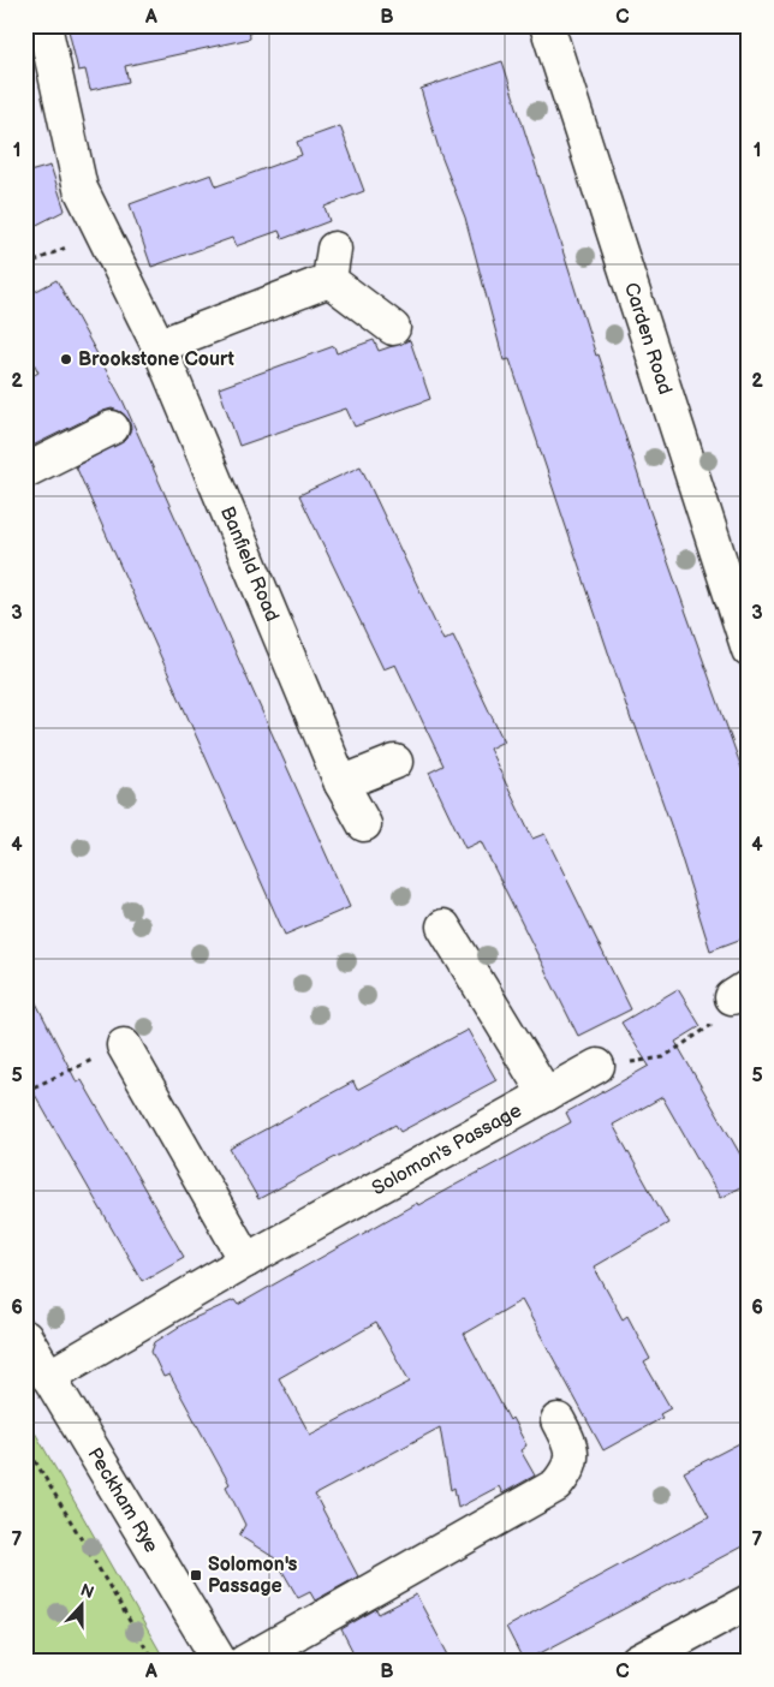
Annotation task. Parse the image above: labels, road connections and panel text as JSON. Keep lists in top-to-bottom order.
{
  "streets": {
    "street": [
      "Carden Road",
      "Banfield Road",
      "Solomon's Passage",
      "Peckham Rye"
    ]
  },
  "crossings": [
    ["Solomon's Passage", "Peckham Rye"]
  ],
  "places": {
    "other": ["Brookstone Court"],
    "transit": ["Solomon's Passage"]
  },
  "north": "top",
  "grid": {
    "columns": ["A", "B", "C"],
    "rows": [
      "1",
      "2",
      "3",
      "4",
      "5",
      "6",
      "7"
    ]
  }
}
